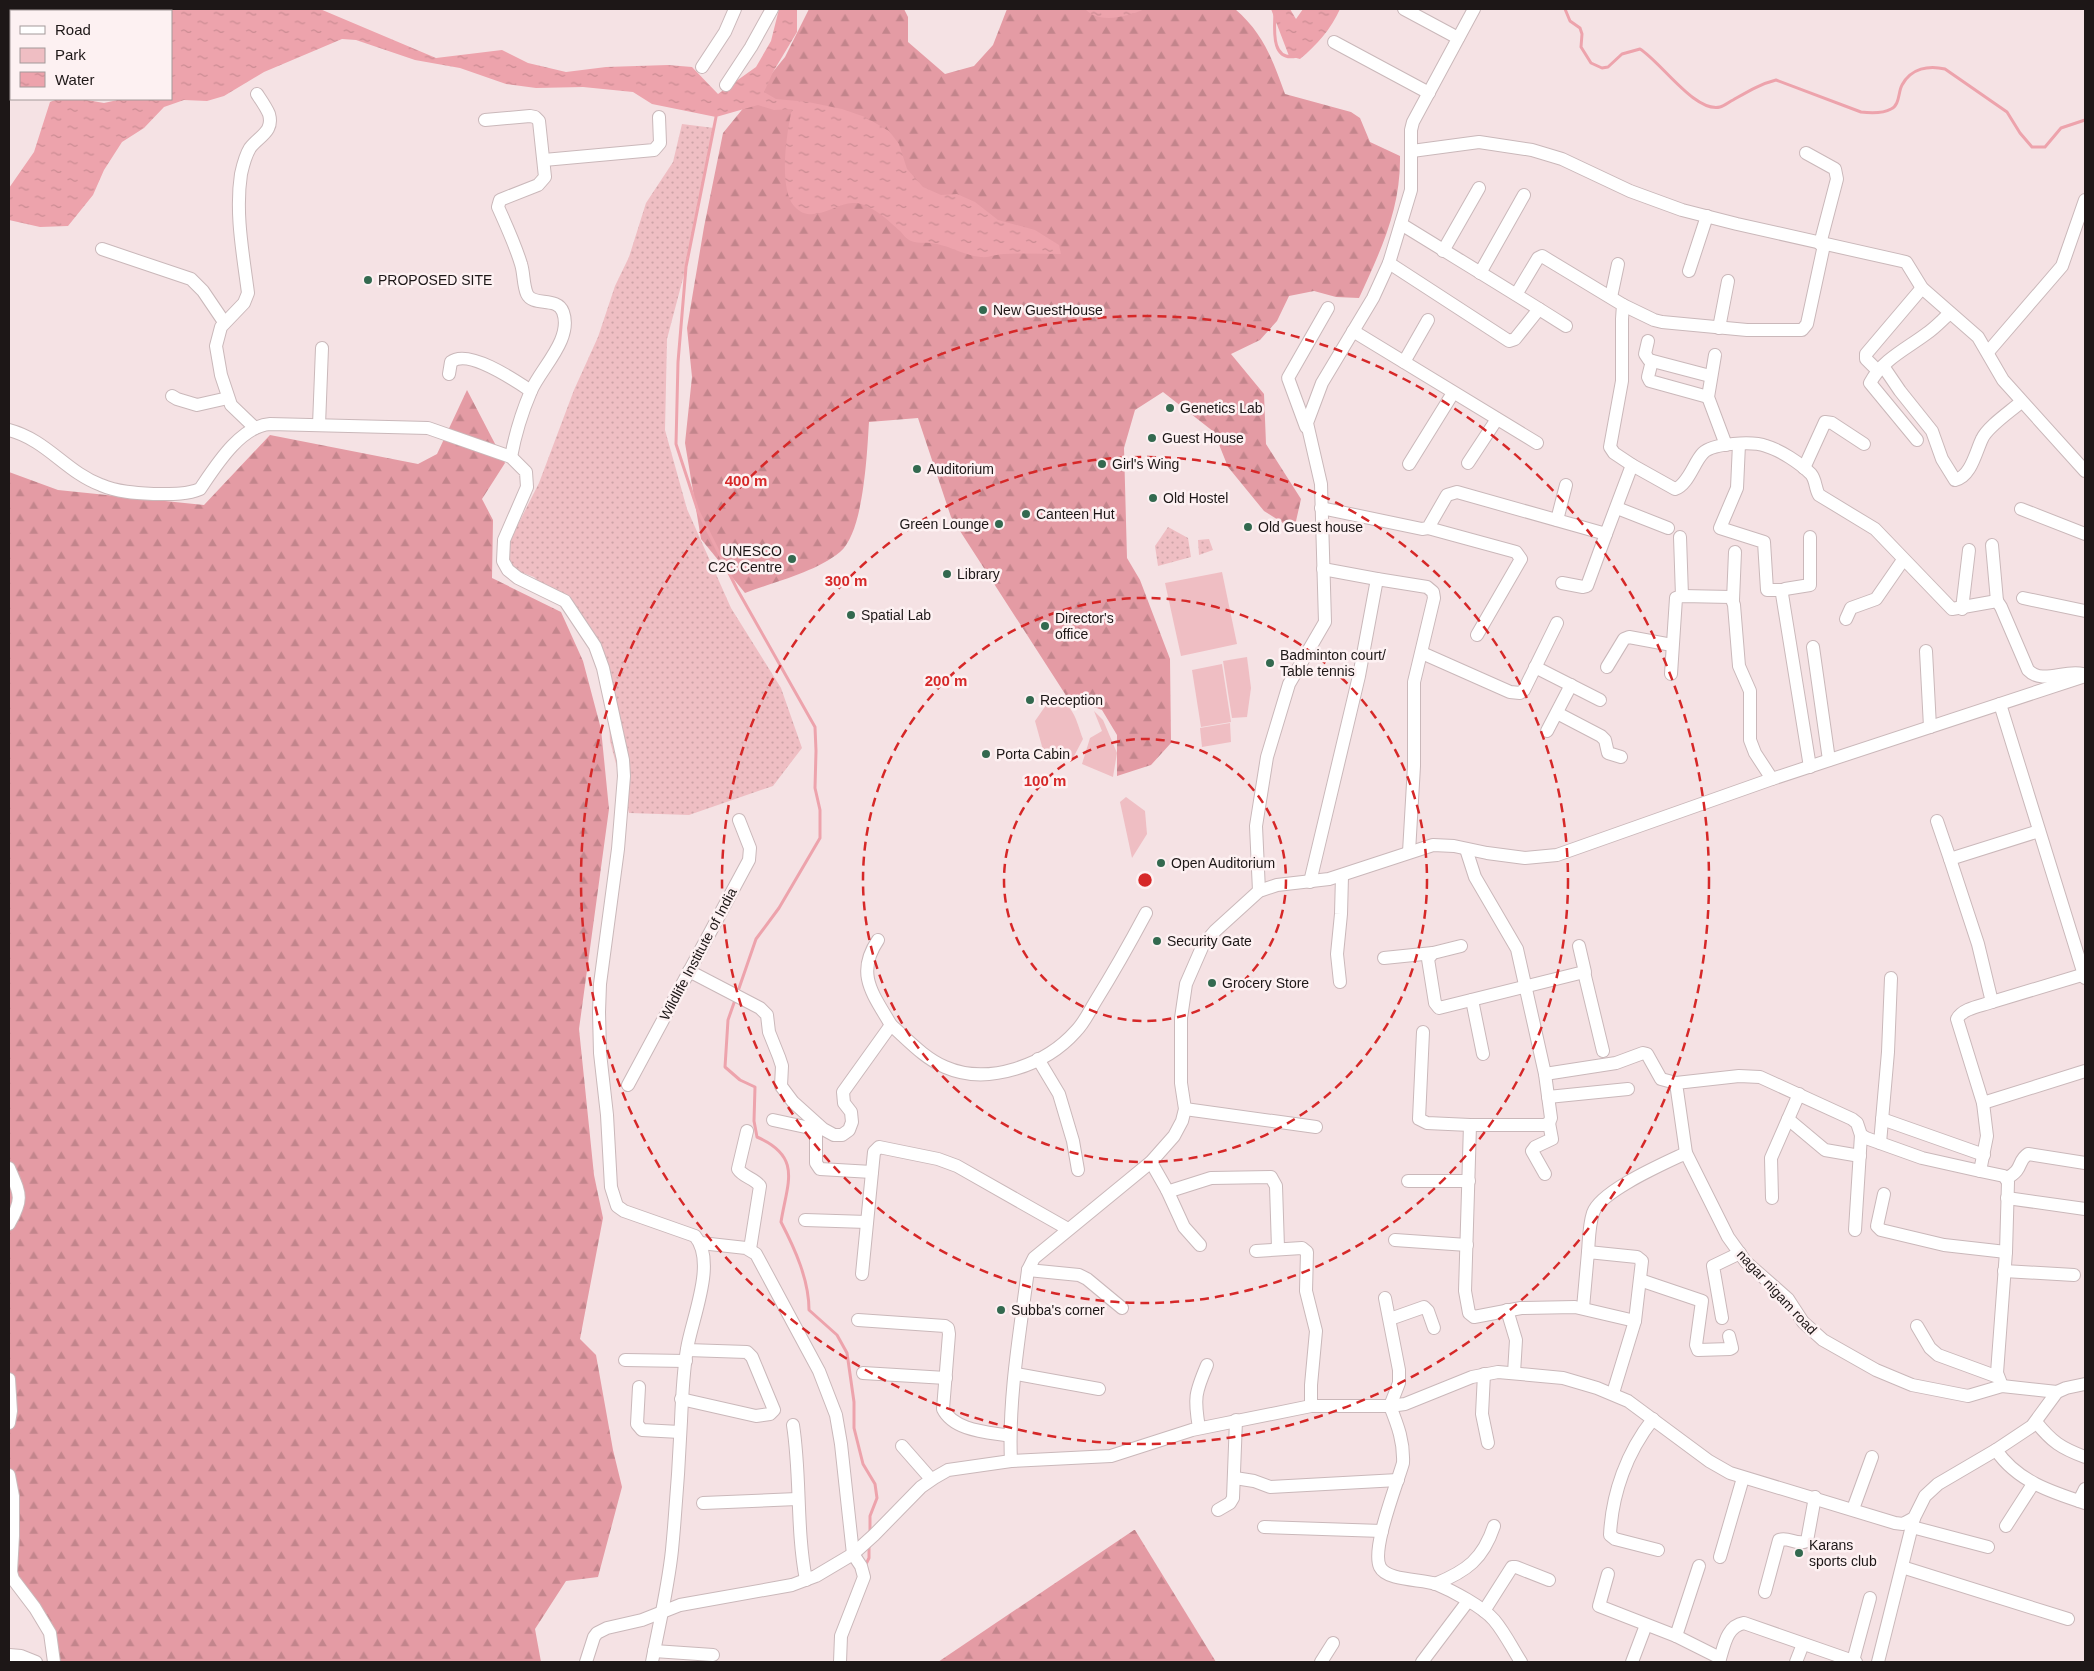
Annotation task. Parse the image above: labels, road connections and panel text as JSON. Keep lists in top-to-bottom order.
{
  "streets": {
    "street": ["Wildlife Institute of India", "nagar nigam road"]
  },
  "places": [
    "PROPOSED SITE",
    "New GuestHouse",
    "Genetics Lab",
    "Guest House",
    "Girl's Wing",
    "Auditorium",
    "Old Hostel",
    "Canteen Hut",
    "Green Lounge",
    "Old Guest house",
    "UNESCO C2C Centre",
    "Library",
    "Spatial Lab",
    "Director's office",
    "Badminton court/ Table tennis",
    "Reception",
    "Porta Cabin",
    "Open Auditorium",
    "Security Gate",
    "Grocery Store",
    "Subba's corner",
    "Karans sports club"
  ],
  "legend": ["Road", "Park", "Water"],
  "rings": [
    "400 m",
    "300 m",
    "200 m",
    "100 m"
  ]
}
